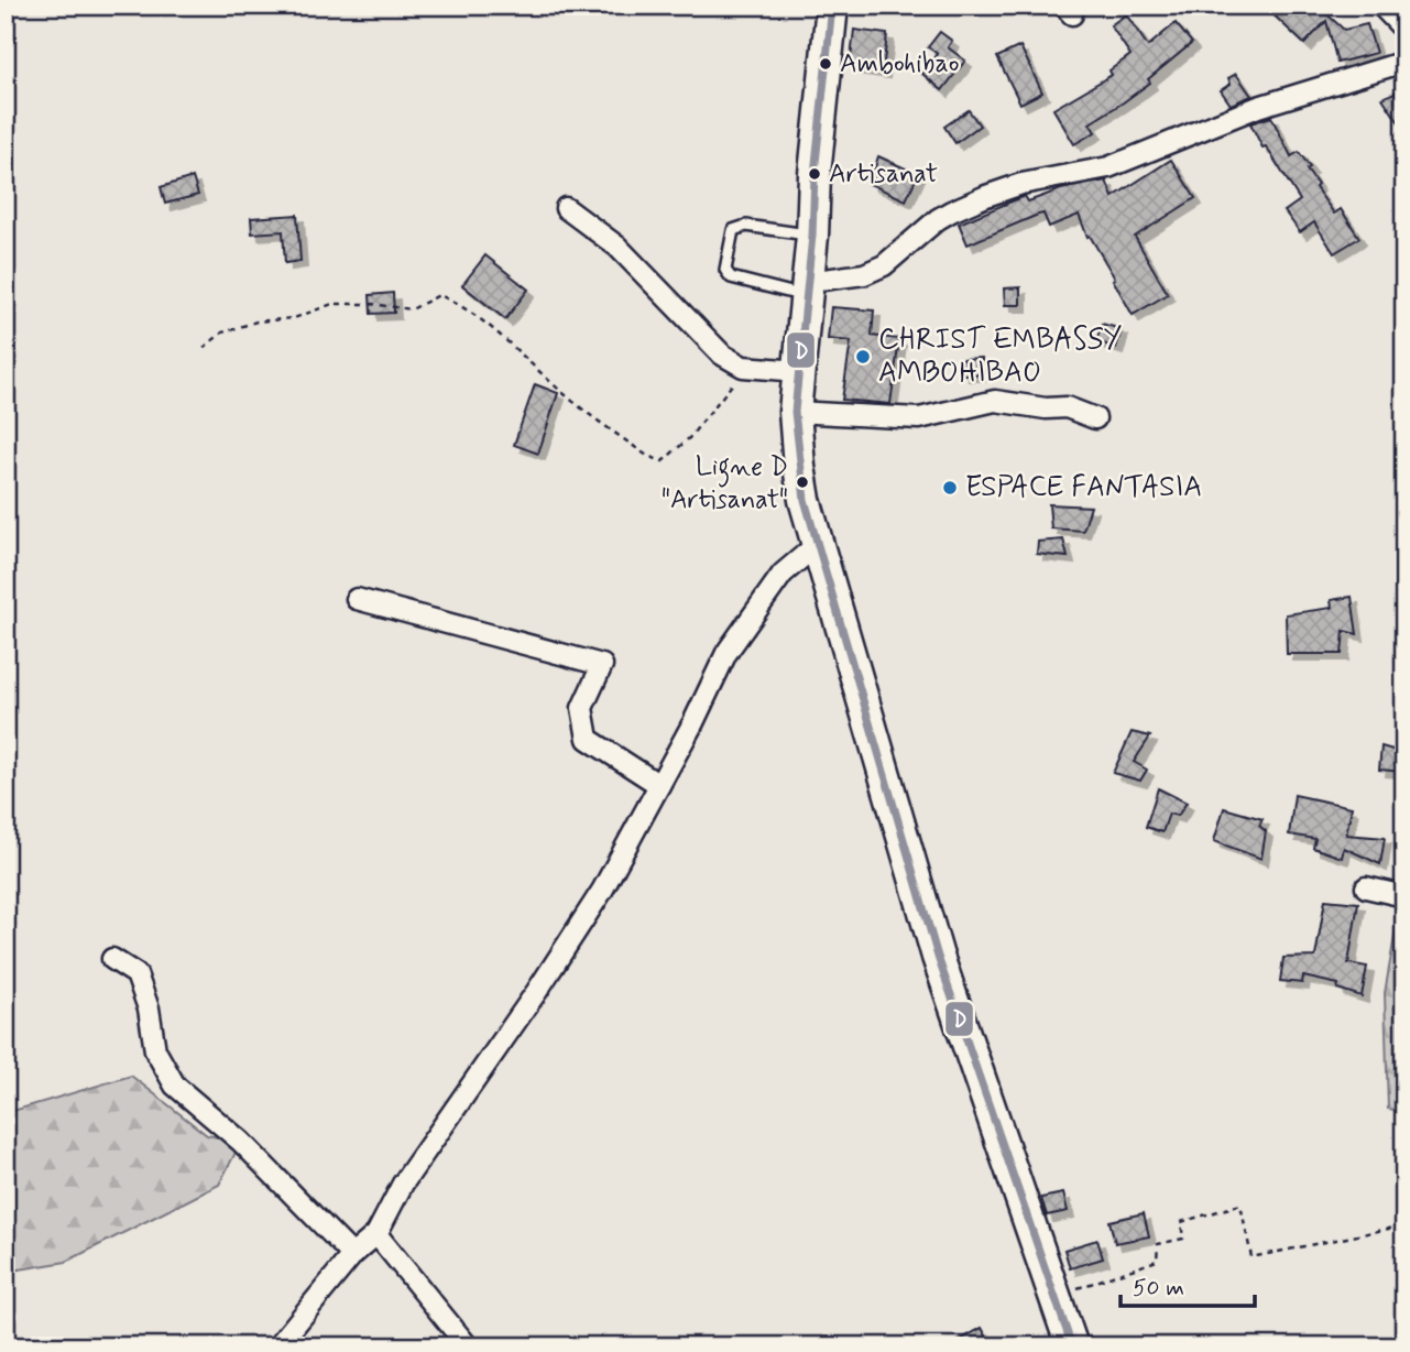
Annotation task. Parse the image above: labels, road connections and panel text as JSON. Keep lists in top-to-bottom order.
{
  "places": [
    "Ambohibao",
    "Artisanat",
    "CHRIST EMBASSY AMBOHIBAO",
    "Ligne D \"Artisanat\"",
    "ESPACE FANTASIA"
  ],
  "lines": ["transit line D"],
  "scale_bar": "50 m"
}
